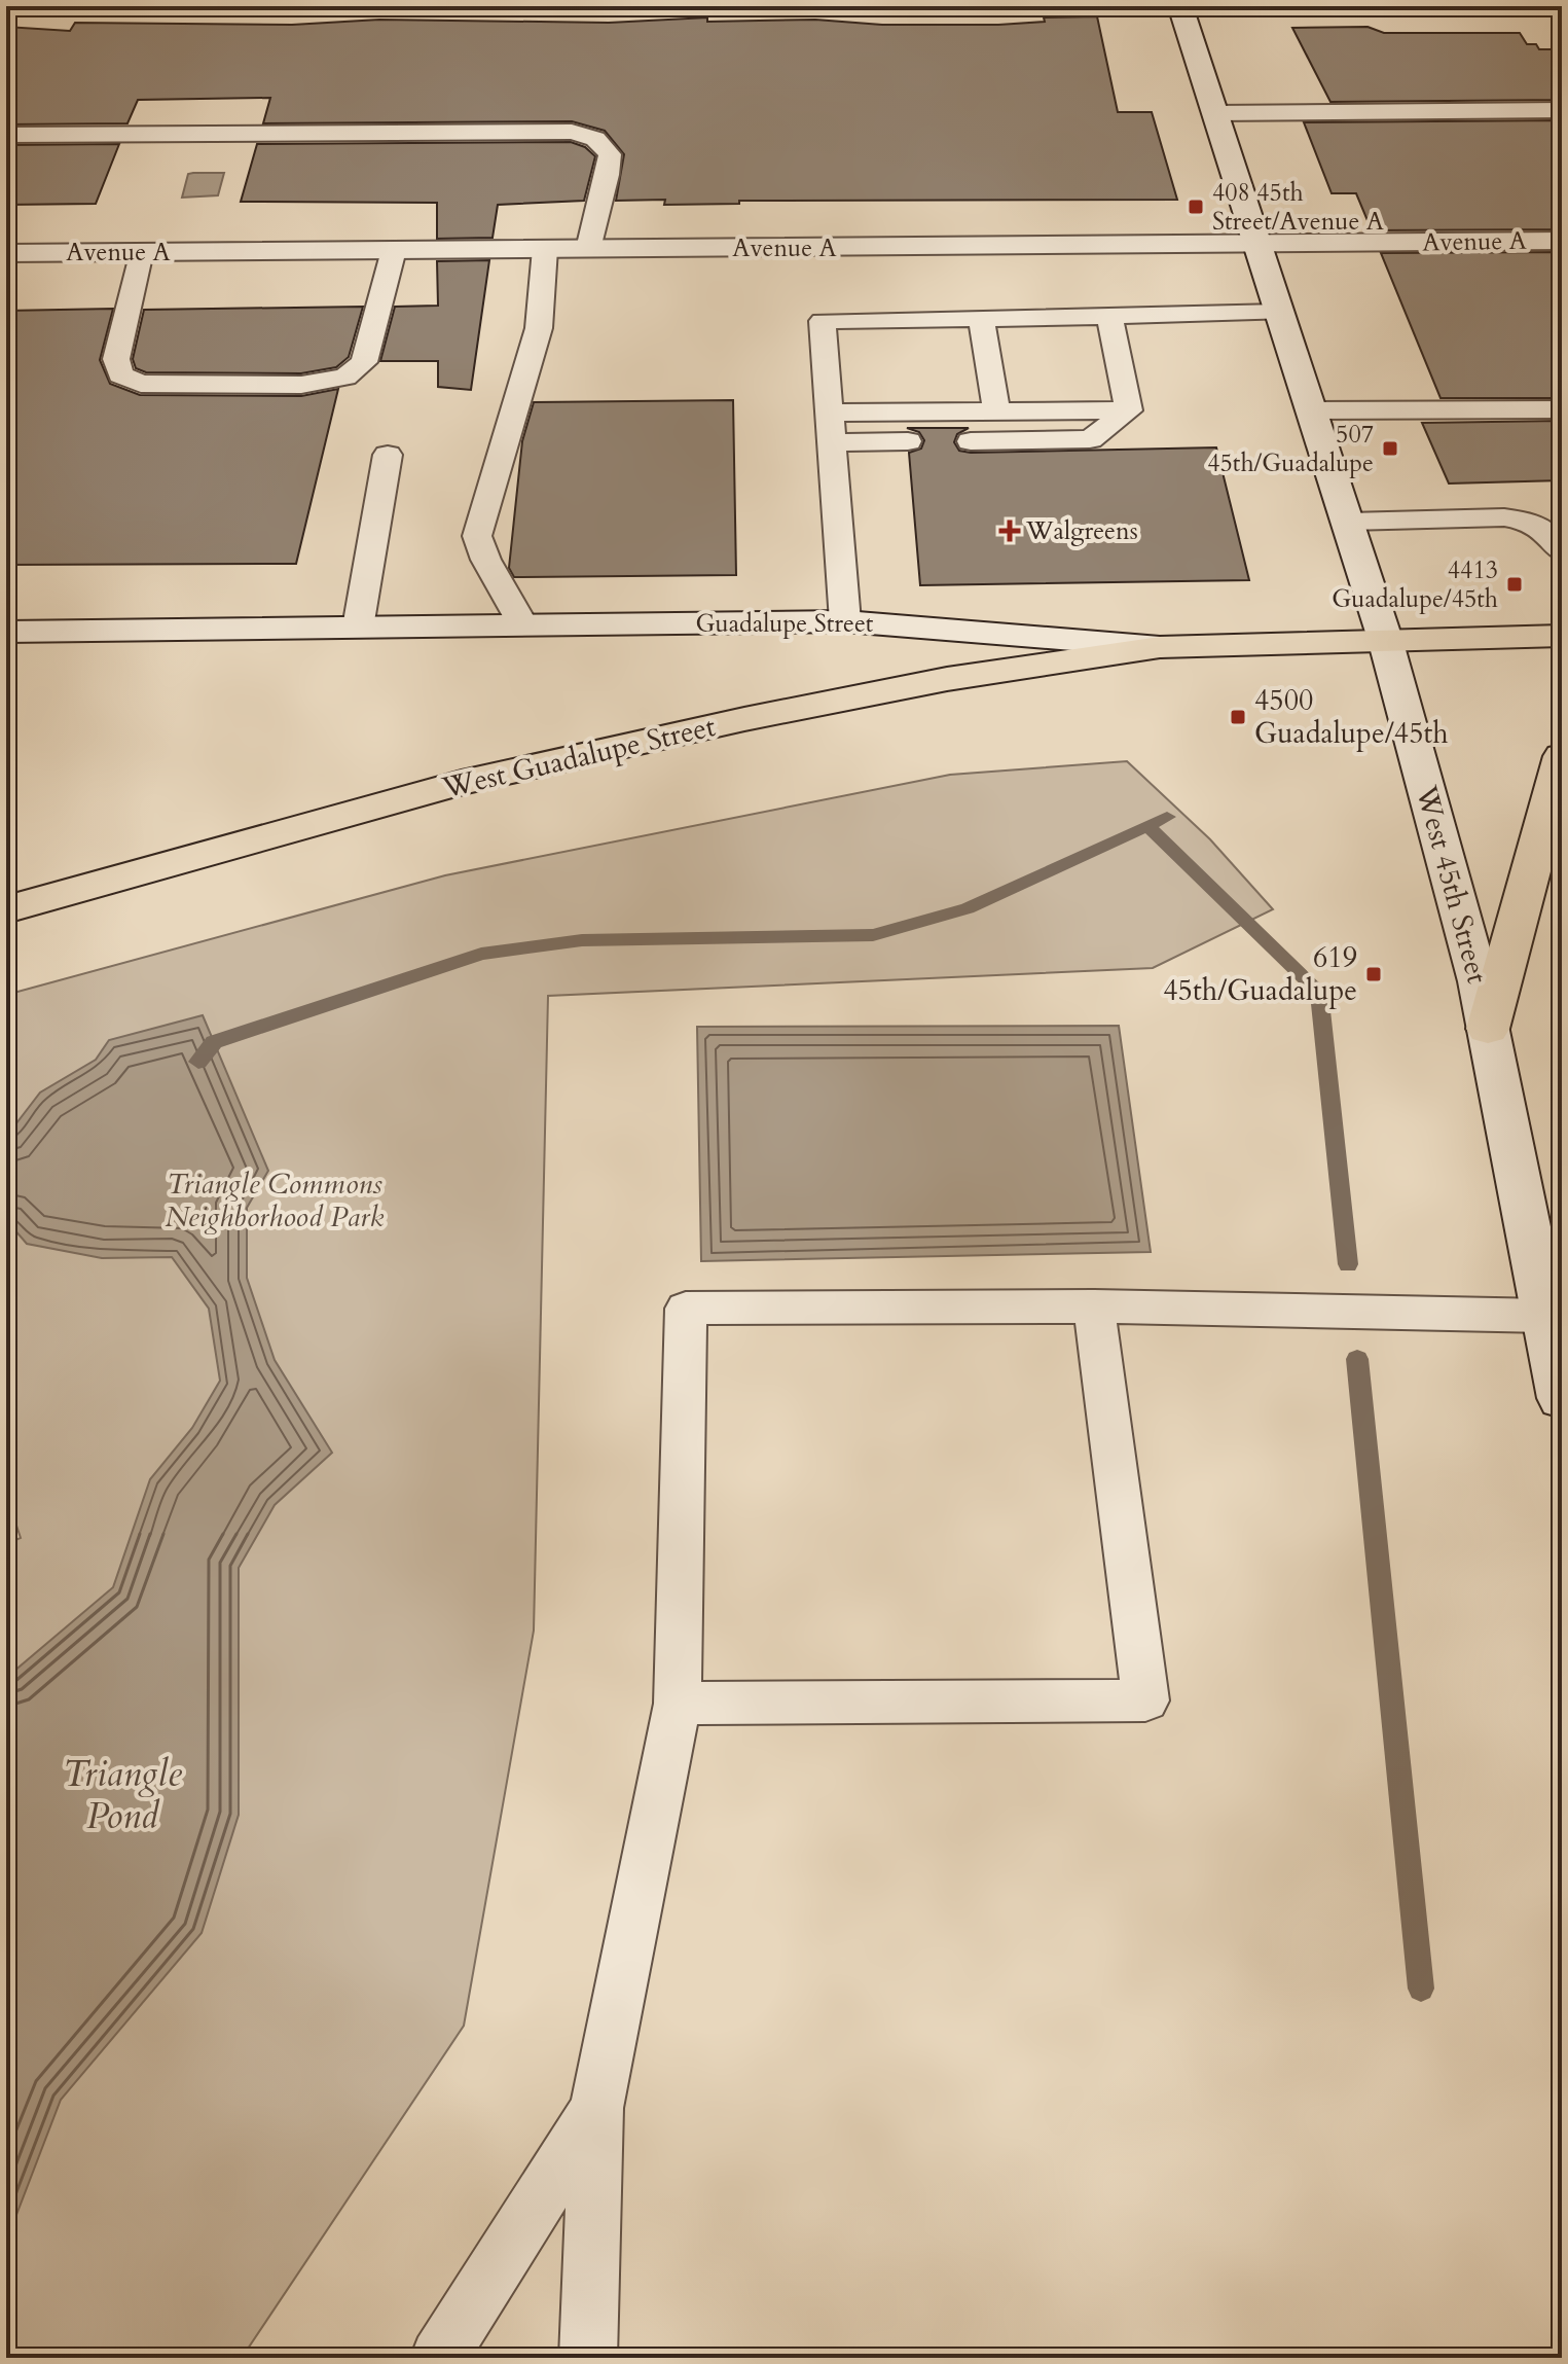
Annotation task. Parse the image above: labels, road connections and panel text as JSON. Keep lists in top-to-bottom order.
{
  "streets": {
    "main road": ["Guadalupe Street", "West Guadalupe Street"],
    "street": ["Avenue A", "West 45th Street"]
  },
  "crossings": [
    ["Avenue A", "West 45th Street"],
    ["Guadalupe Street", "West Guadalupe Street"],
    ["Guadalupe Street", "West 45th Street"]
  ],
  "water": ["Triangle Pond"],
  "parks": ["Triangle Commons Neighborhood Park"],
  "places": {
    "transit": [
      "408 45th Street/Avenue A",
      "507 45th/Guadalupe",
      "4413 Guadalupe/45th",
      "4500 Guadalupe/45th",
      "619 45th/Guadalupe"
    ],
    "health": ["Walgreens"]
  }
}
